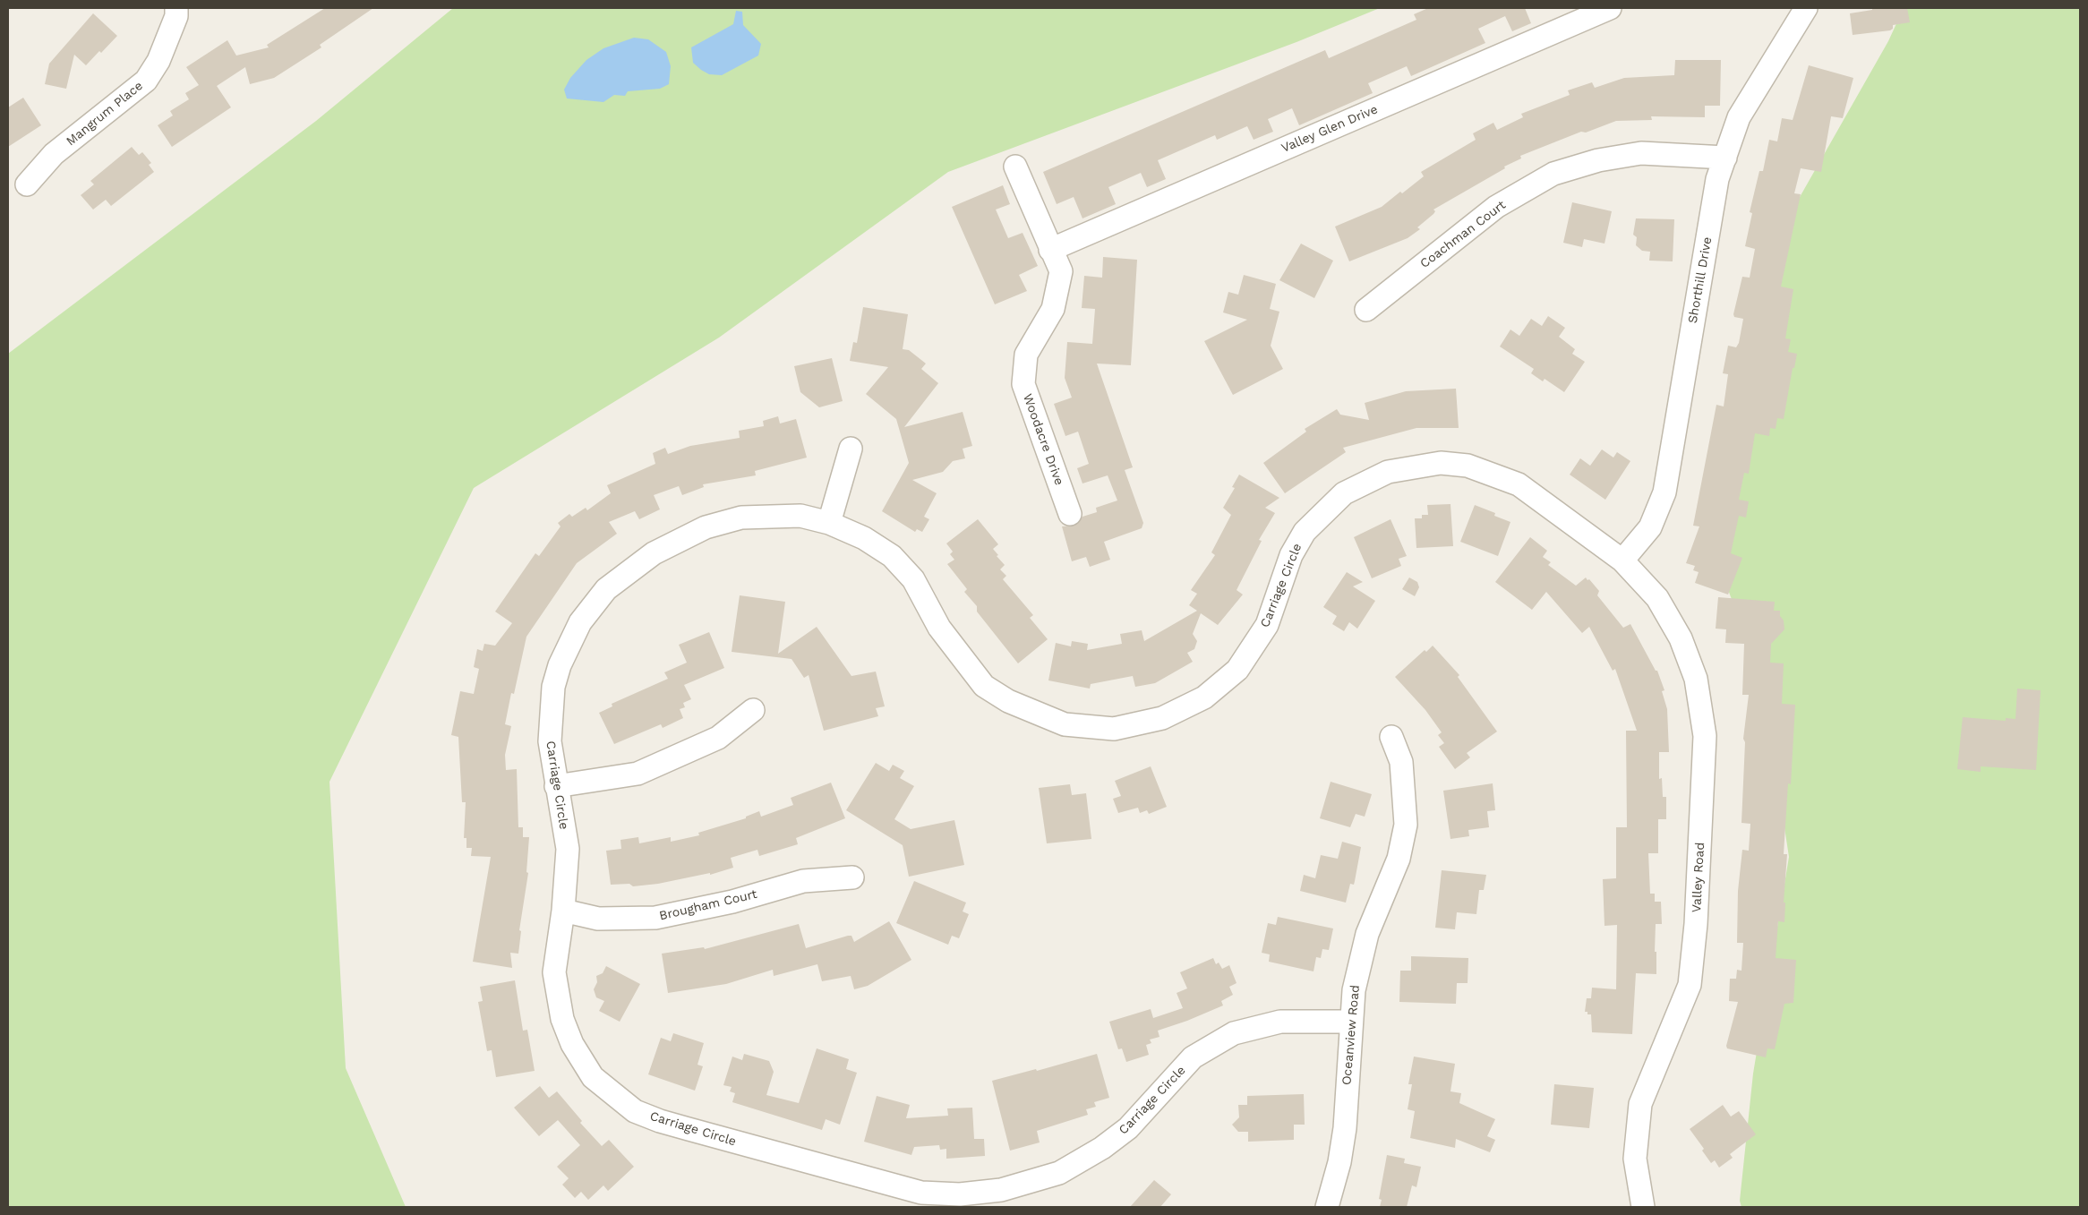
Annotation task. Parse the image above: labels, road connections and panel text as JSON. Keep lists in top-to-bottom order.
{
  "streets": {
    "street": [
      "Mangrum Place",
      "Valley Glen Drive",
      "Coachman Court",
      "Shorthill Drive",
      "Woodacre Drive",
      "Carriage Circle",
      "Valley Road",
      "Brougham Court",
      "Oceanview Road"
    ]
  },
  "crossings": [
    ["Valley Glen Drive", "Woodacre Drive"],
    ["Coachman Court", "Shorthill Drive"],
    ["Shorthill Drive", "Carriage Circle"],
    ["Shorthill Drive", "Valley Road"],
    ["Carriage Circle", "Valley Road"],
    ["Carriage Circle", "Brougham Court"],
    ["Carriage Circle", "Oceanview Road"]
  ]
}
